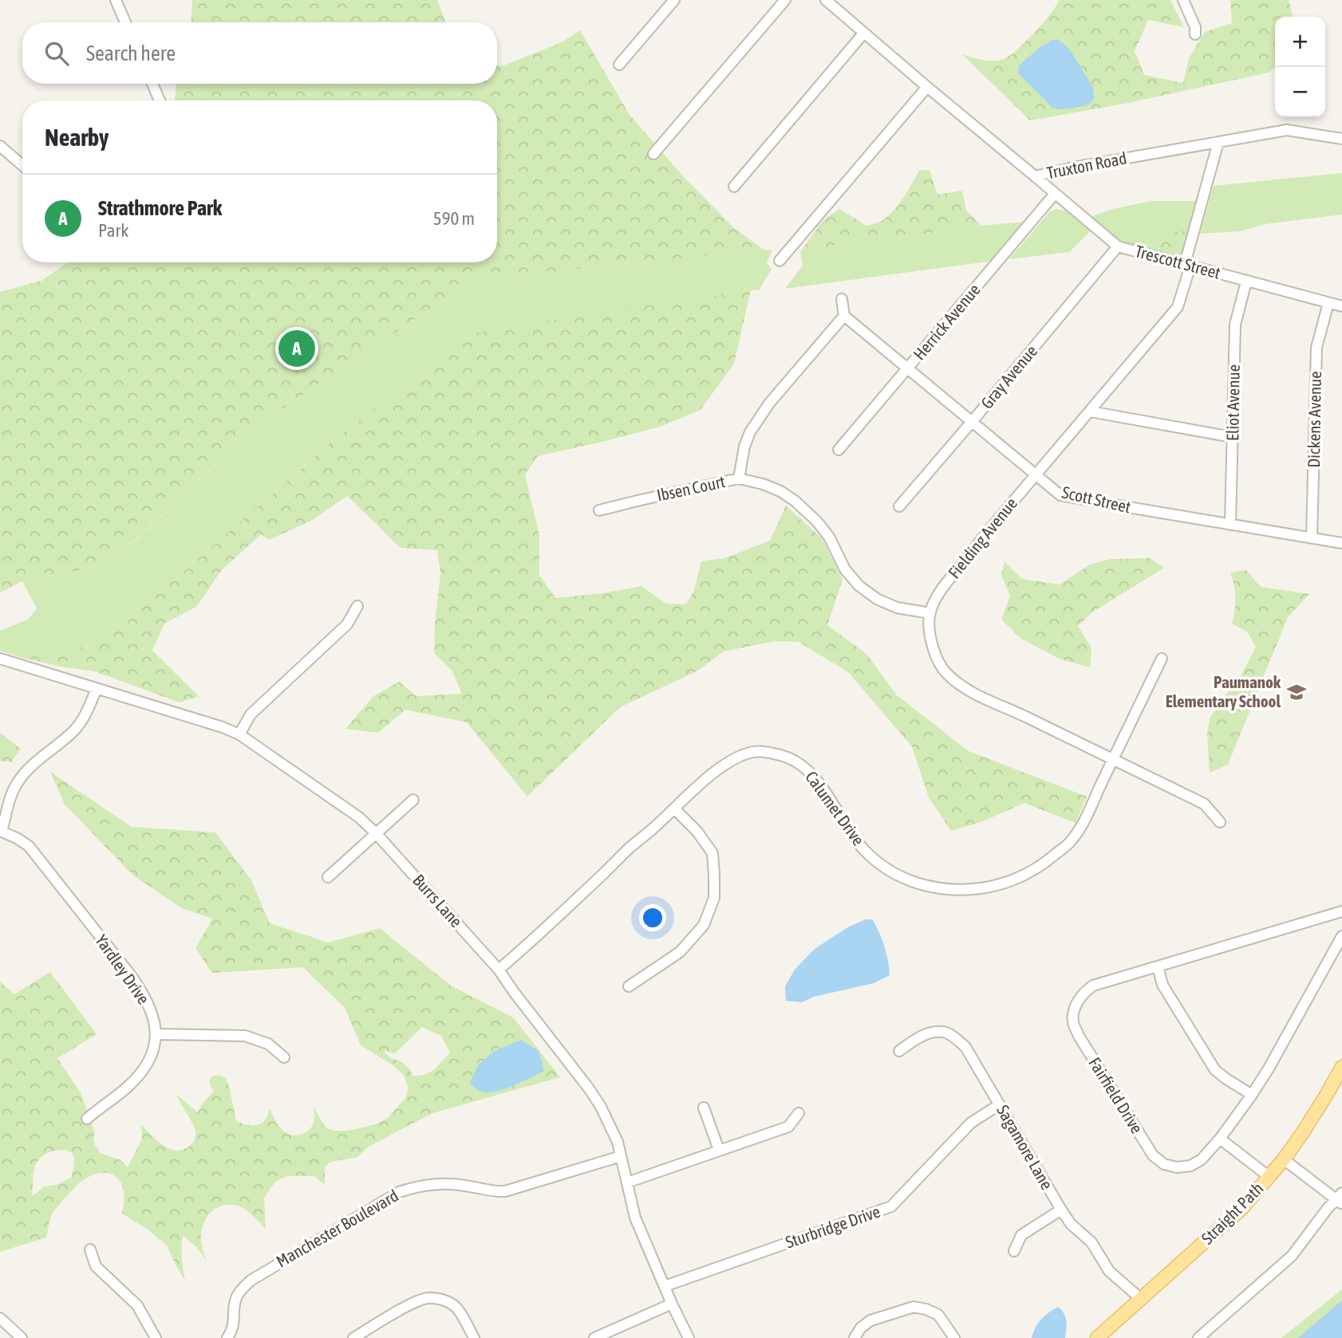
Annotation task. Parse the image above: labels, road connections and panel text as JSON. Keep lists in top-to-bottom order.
{
  "streets": {
    "main road": ["Straight Path"],
    "street": [
      "Truxton Road",
      "Trescott Street",
      "Herrick Avenue",
      "Gray Avenue",
      "Eliot Avenue",
      "Dickens Avenue",
      "Ibsen Court",
      "Scott Street",
      "Fielding Avenue",
      "Calumet Drive",
      "Burrs Lane",
      "Yardley Drive",
      "Fairfield Drive",
      "Sagamore Lane",
      "Sturbridge Drive",
      "Manchester Boulevard"
    ]
  },
  "crossings": [
    ["Truxton Road", "Trescott Street"],
    ["Truxton Road", "Fielding Avenue"],
    ["Trescott Street", "Herrick Avenue"],
    ["Trescott Street", "Gray Avenue"],
    ["Trescott Street", "Eliot Avenue"],
    ["Trescott Street", "Dickens Avenue"],
    ["Trescott Street", "Fielding Avenue"],
    ["Herrick Avenue", "Scott Street"],
    ["Gray Avenue", "Scott Street"],
    ["Eliot Avenue", "Scott Street"],
    ["Dickens Avenue", "Scott Street"],
    ["Ibsen Court", "Fielding Avenue"],
    ["Scott Street", "Fielding Avenue"],
    ["Calumet Drive", "Burrs Lane"],
    ["Burrs Lane", "Sturbridge Drive"],
    ["Burrs Lane", "Manchester Boulevard"],
    ["Sagamore Lane", "Straight Path"],
    ["Sagamore Lane", "Sturbridge Drive"]
  ],
  "places": {
    "school or university": ["Paumanok Elementary School"]
  },
  "page": {
    "map_buttons": ["+", "−"],
    "search": "Search here",
    "heading": "Nearby",
    "list": [
      {
        "mark": "A",
        "name": "Strathmore Park",
        "note": "Park",
        "value": "590 m"
      }
    ],
    "pins": "A"
  }
}
